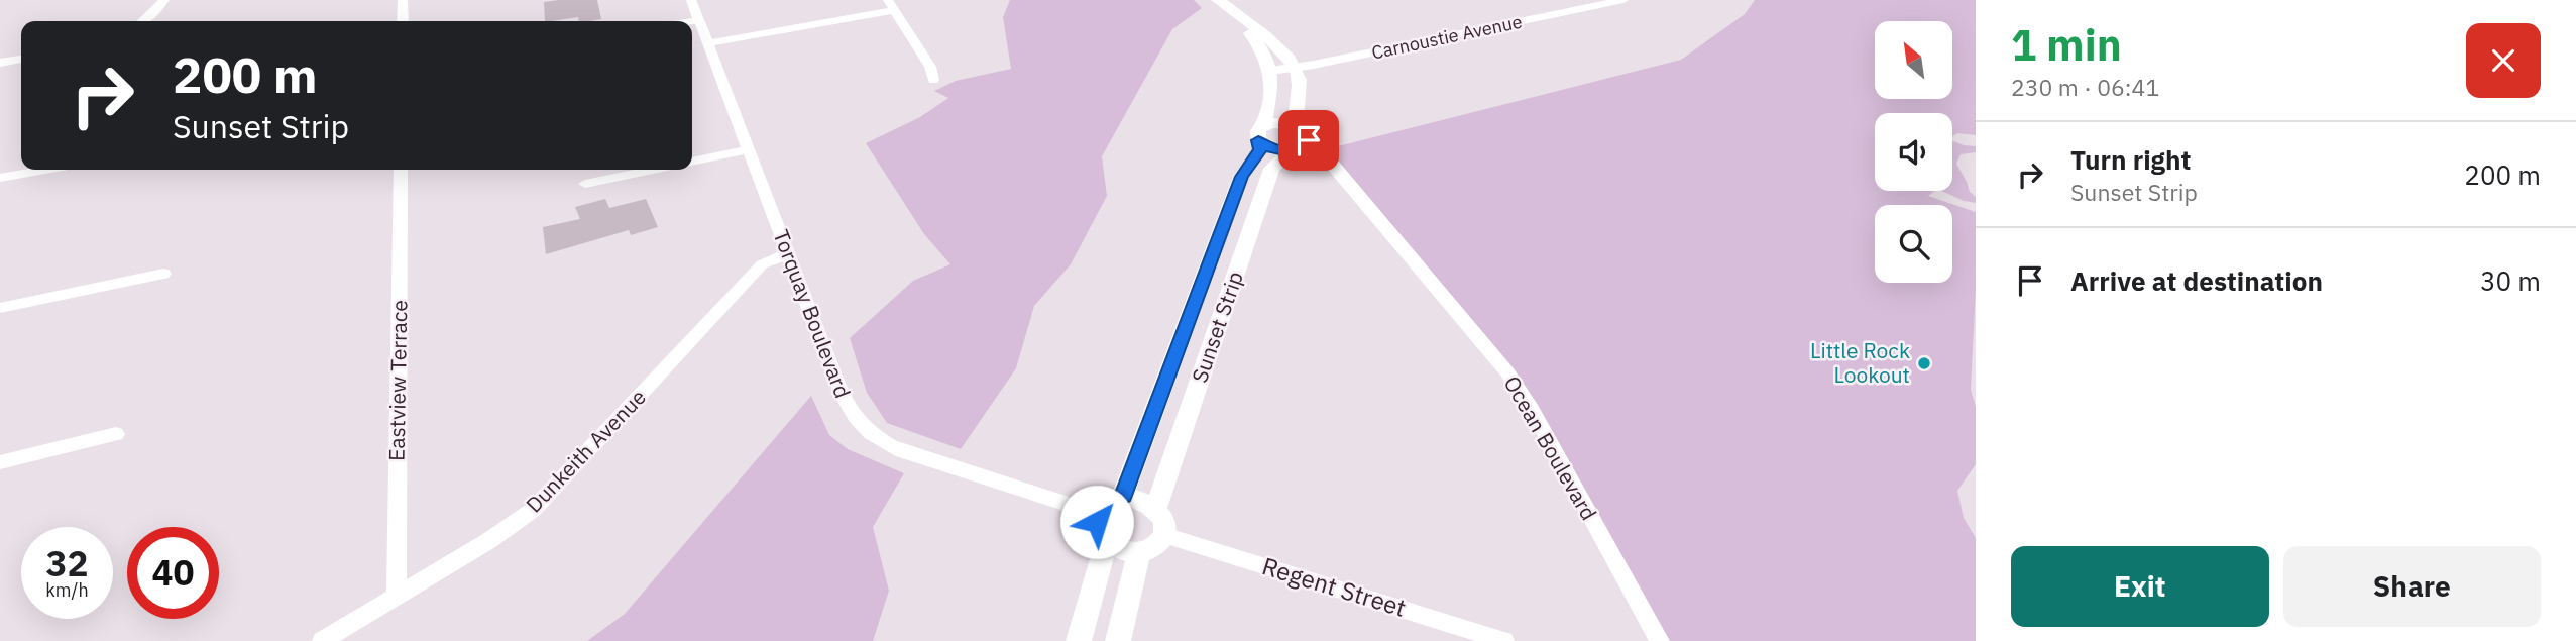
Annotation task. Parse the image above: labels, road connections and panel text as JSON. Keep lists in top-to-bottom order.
{
  "streets": {
    "street": [
      "Carnoustie Avenue",
      "Torquay Boulevard",
      "Sunset Strip",
      "Eastview Terrace",
      "Ocean Boulevard",
      "Dunkeith Avenue",
      "Regent Street"
    ]
  },
  "crossings": [
    ["Carnoustie Avenue", "Sunset Strip"],
    ["Torquay Boulevard", "Sunset Strip"],
    ["Torquay Boulevard", "Dunkeith Avenue"],
    ["Torquay Boulevard", "Regent Street"],
    ["Sunset Strip", "Ocean Boulevard"],
    ["Sunset Strip", "Regent Street"],
    ["Eastview Terrace", "Dunkeith Avenue"]
  ],
  "places": ["Little Rock Lookout"],
  "north": "top left",
  "page": {
    "heading": ["1 min", "230 m · 06:41"],
    "turn": ["200 m", "Sunset Strip"],
    "list": [
      {
        "name": "Turn right",
        "note": "Sunset Strip",
        "value": "200 m"
      },
      {
        "name": "Arrive at destination",
        "value": "30 m"
      }
    ],
    "speed": "32 km/h",
    "limit": "40",
    "buttons": ["Exit", "Share"]
  }
}
